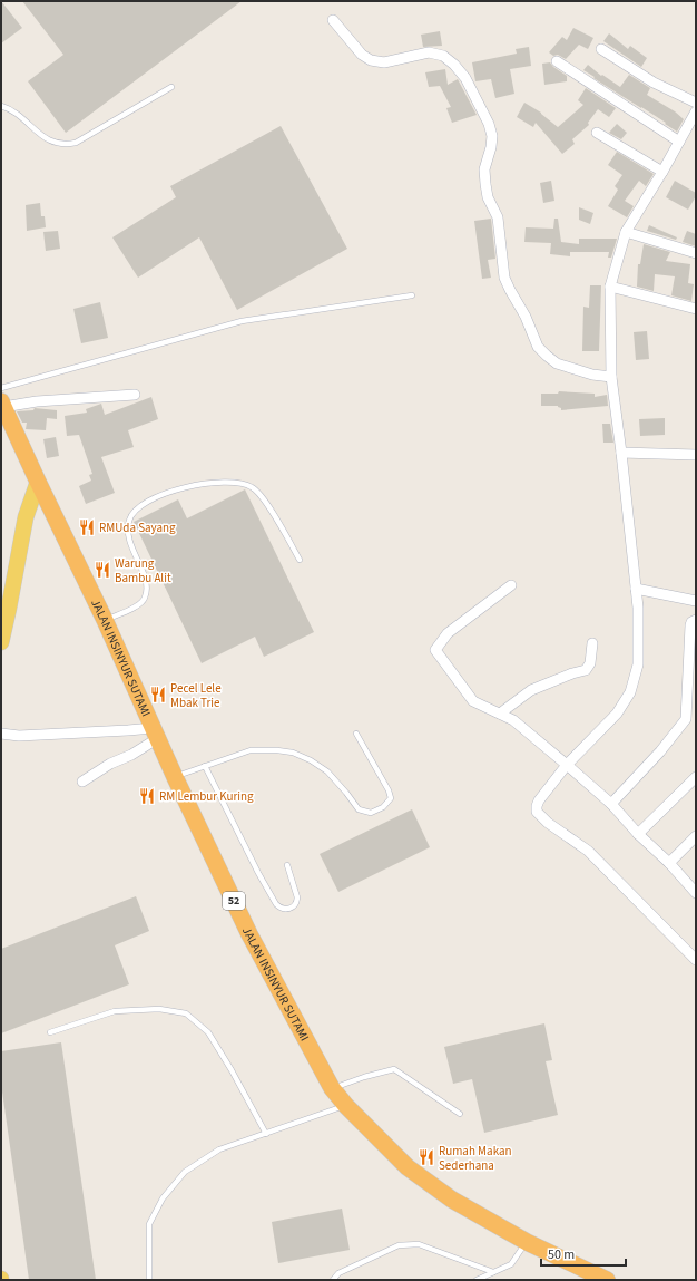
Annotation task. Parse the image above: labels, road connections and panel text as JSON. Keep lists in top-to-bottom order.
{
  "streets": {
    "highway": ["JALAN INSINYUR SUTAMI", "52"]
  },
  "places": {
    "restaurant": [
      "RMUda Sayang",
      "Warung Bambu Alit",
      "Pecel Lele Mbak Trie",
      "RM Lembur Kuring",
      "Rumah Makan Sederhana"
    ]
  },
  "scale_bar": "50 m"
}
